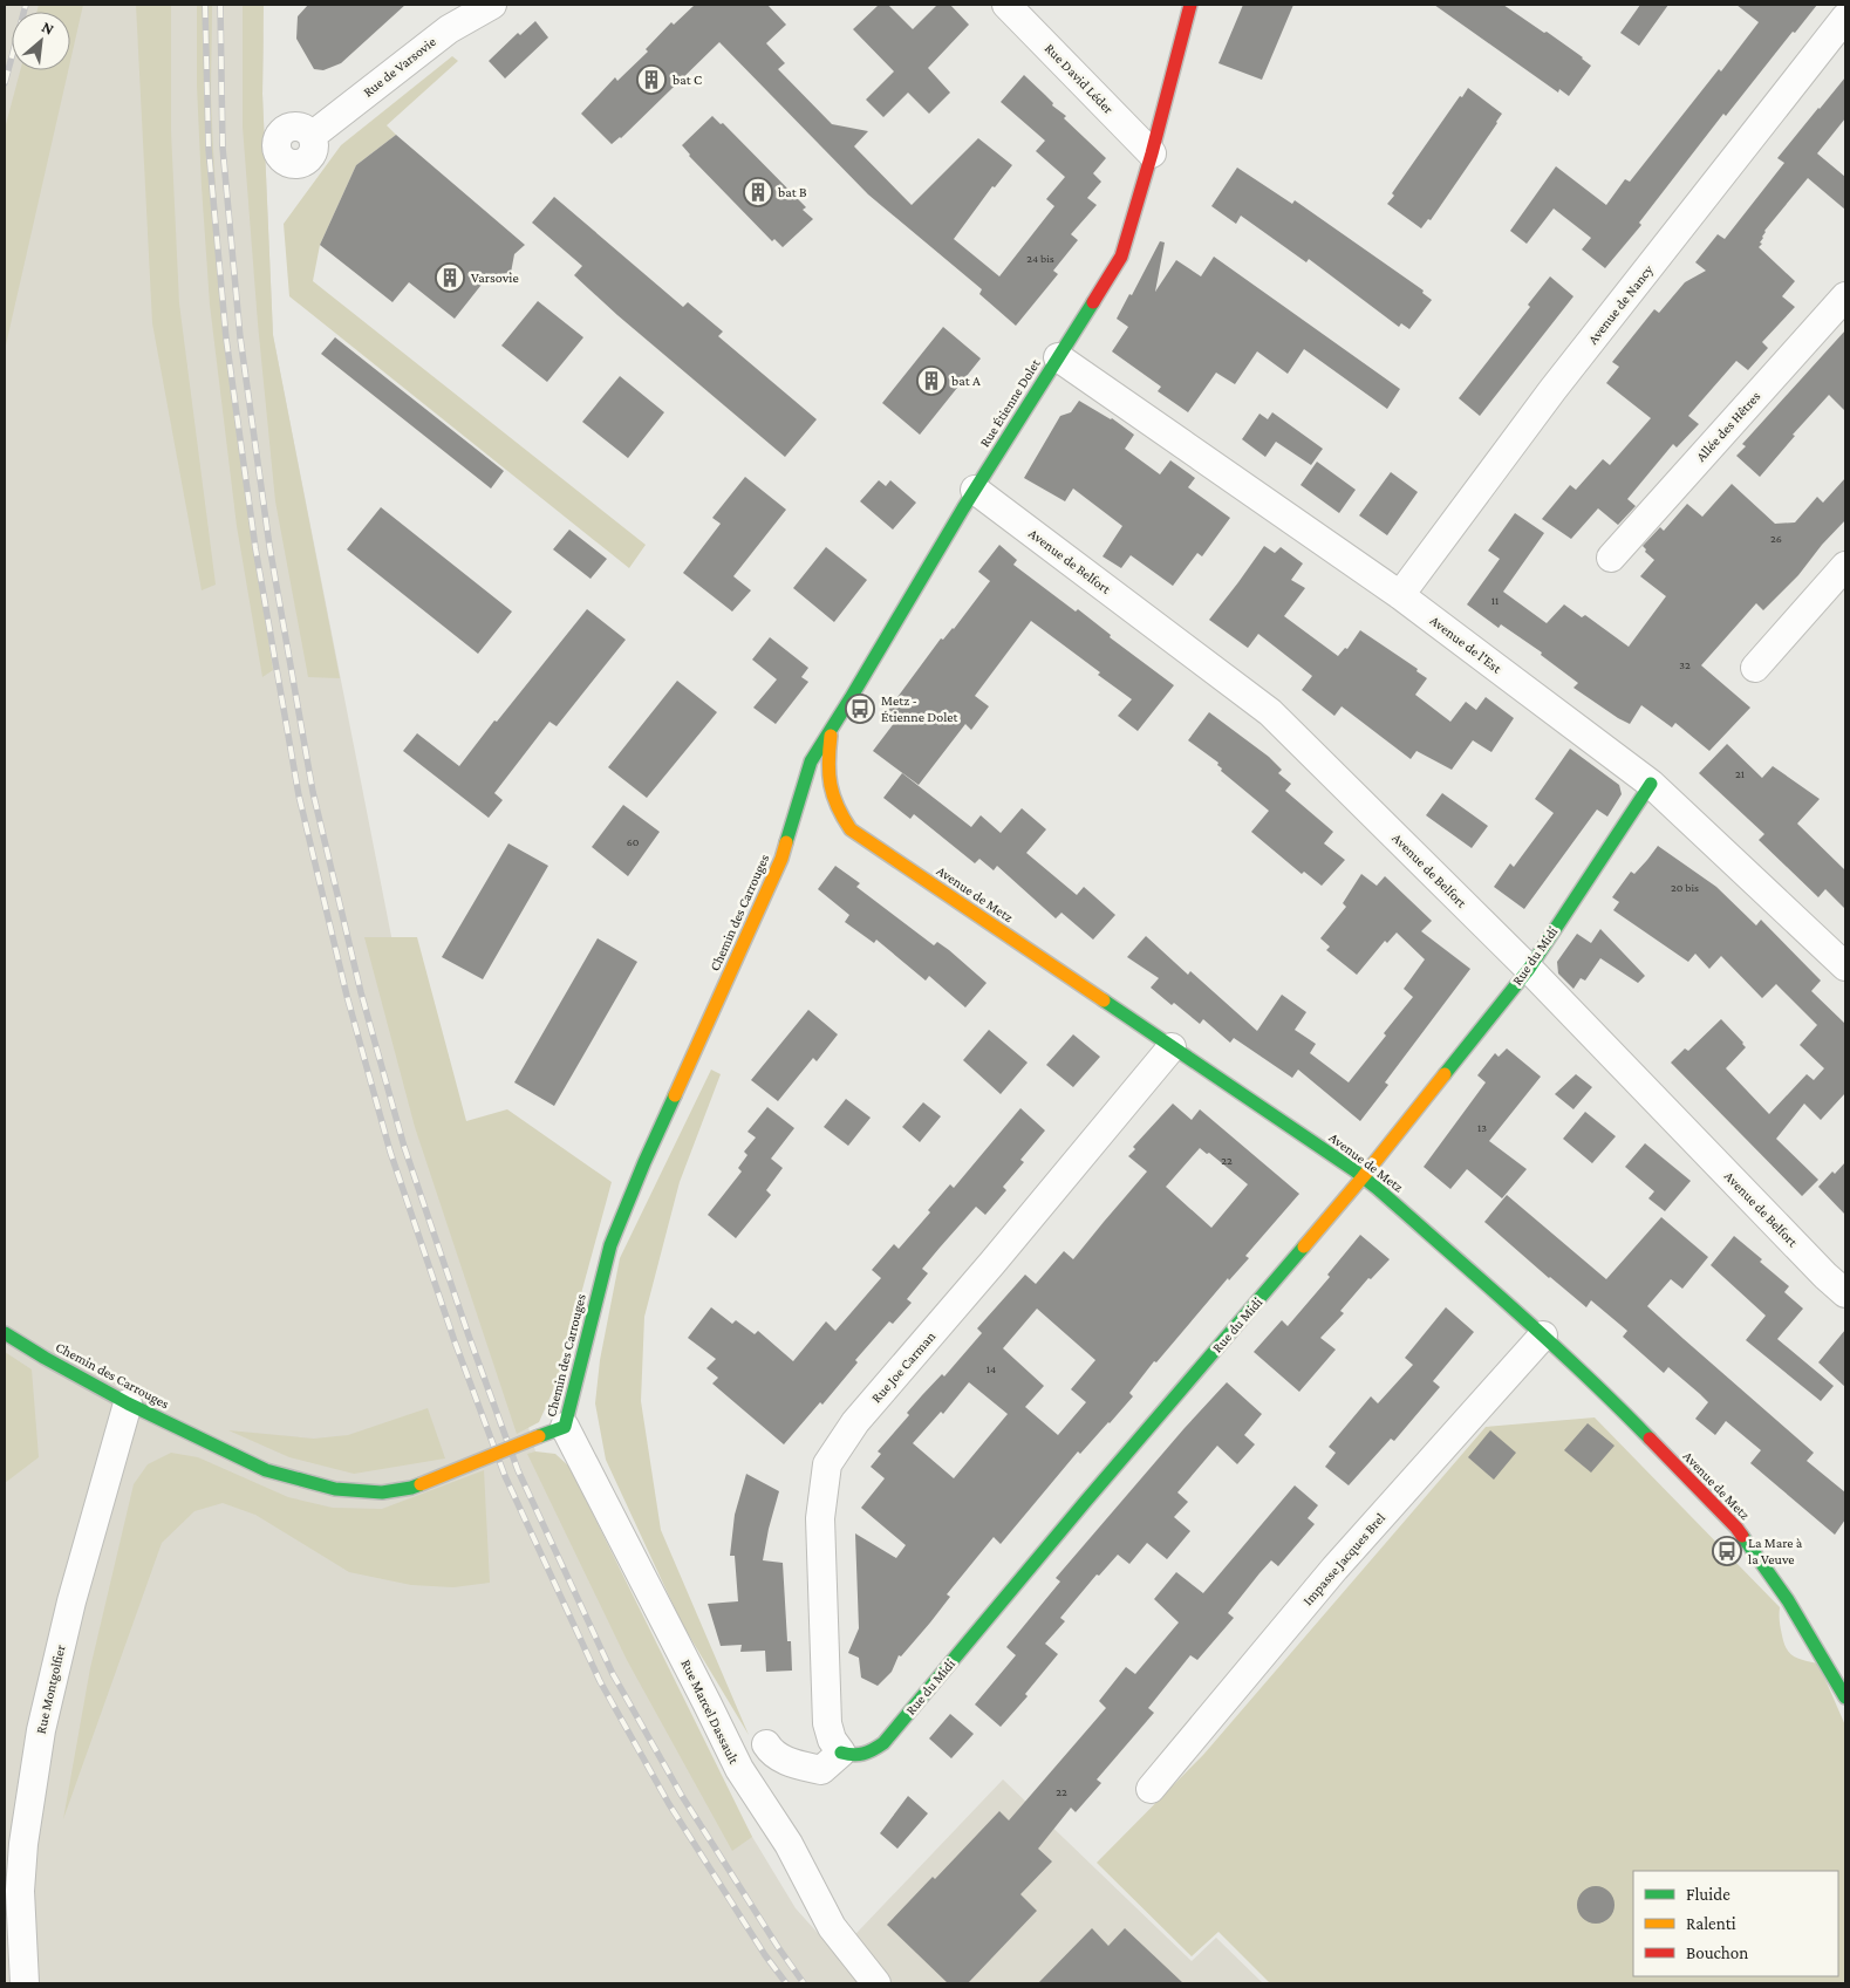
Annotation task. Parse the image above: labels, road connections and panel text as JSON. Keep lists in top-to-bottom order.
{
  "streets": {
    "street": [
      "Rue de Varsovie",
      "Rue David Léder",
      "Avenue de Nancy",
      "Rue Étienne Dolet",
      "Allée des Hêtres",
      "Avenue de Belfort",
      "Avenue de l'Est",
      "Avenue de Metz",
      "Chemin des Carrouges",
      "Rue du Midi",
      "Rue Joe Carman",
      "Impasse Jacques Brel",
      "Rue Montgolfier",
      "Rue Marcel Dassault"
    ]
  },
  "crossings": [
    ["Rue David Léder", "Rue Étienne Dolet"],
    ["Avenue de Nancy", "Avenue de l'Est"],
    ["Rue Étienne Dolet", "Avenue de Belfort"],
    ["Rue Étienne Dolet", "Avenue de l'Est"],
    ["Rue Étienne Dolet", "Avenue de Metz"],
    ["Rue Étienne Dolet", "Chemin des Carrouges"],
    ["Avenue de Belfort", "Rue du Midi"],
    ["Avenue de l'Est", "Rue du Midi"],
    ["Avenue de Metz", "Rue du Midi"],
    ["Avenue de Metz", "Rue Joe Carman"],
    ["Avenue de Metz", "Impasse Jacques Brel"],
    ["Chemin des Carrouges", "Rue Montgolfier"],
    ["Chemin des Carrouges", "Rue Marcel Dassault"],
    ["Rue du Midi", "Rue Joe Carman"]
  ],
  "places": {
    "building": [
      "bat C",
      "bat B",
      "Varsovie",
      "bat A"
    ],
    "bus stop": ["Metz - Étienne Dolet", "La Mare à la Veuve"]
  },
  "house_numbers": [
    "24 bis",
    "26",
    "11",
    "32",
    "21",
    "60",
    "20 bis",
    "13",
    "22",
    "14",
    "22"
  ],
  "legend": ["Fluide", "Ralenti", "Bouchon"],
  "north": "top right"
}
